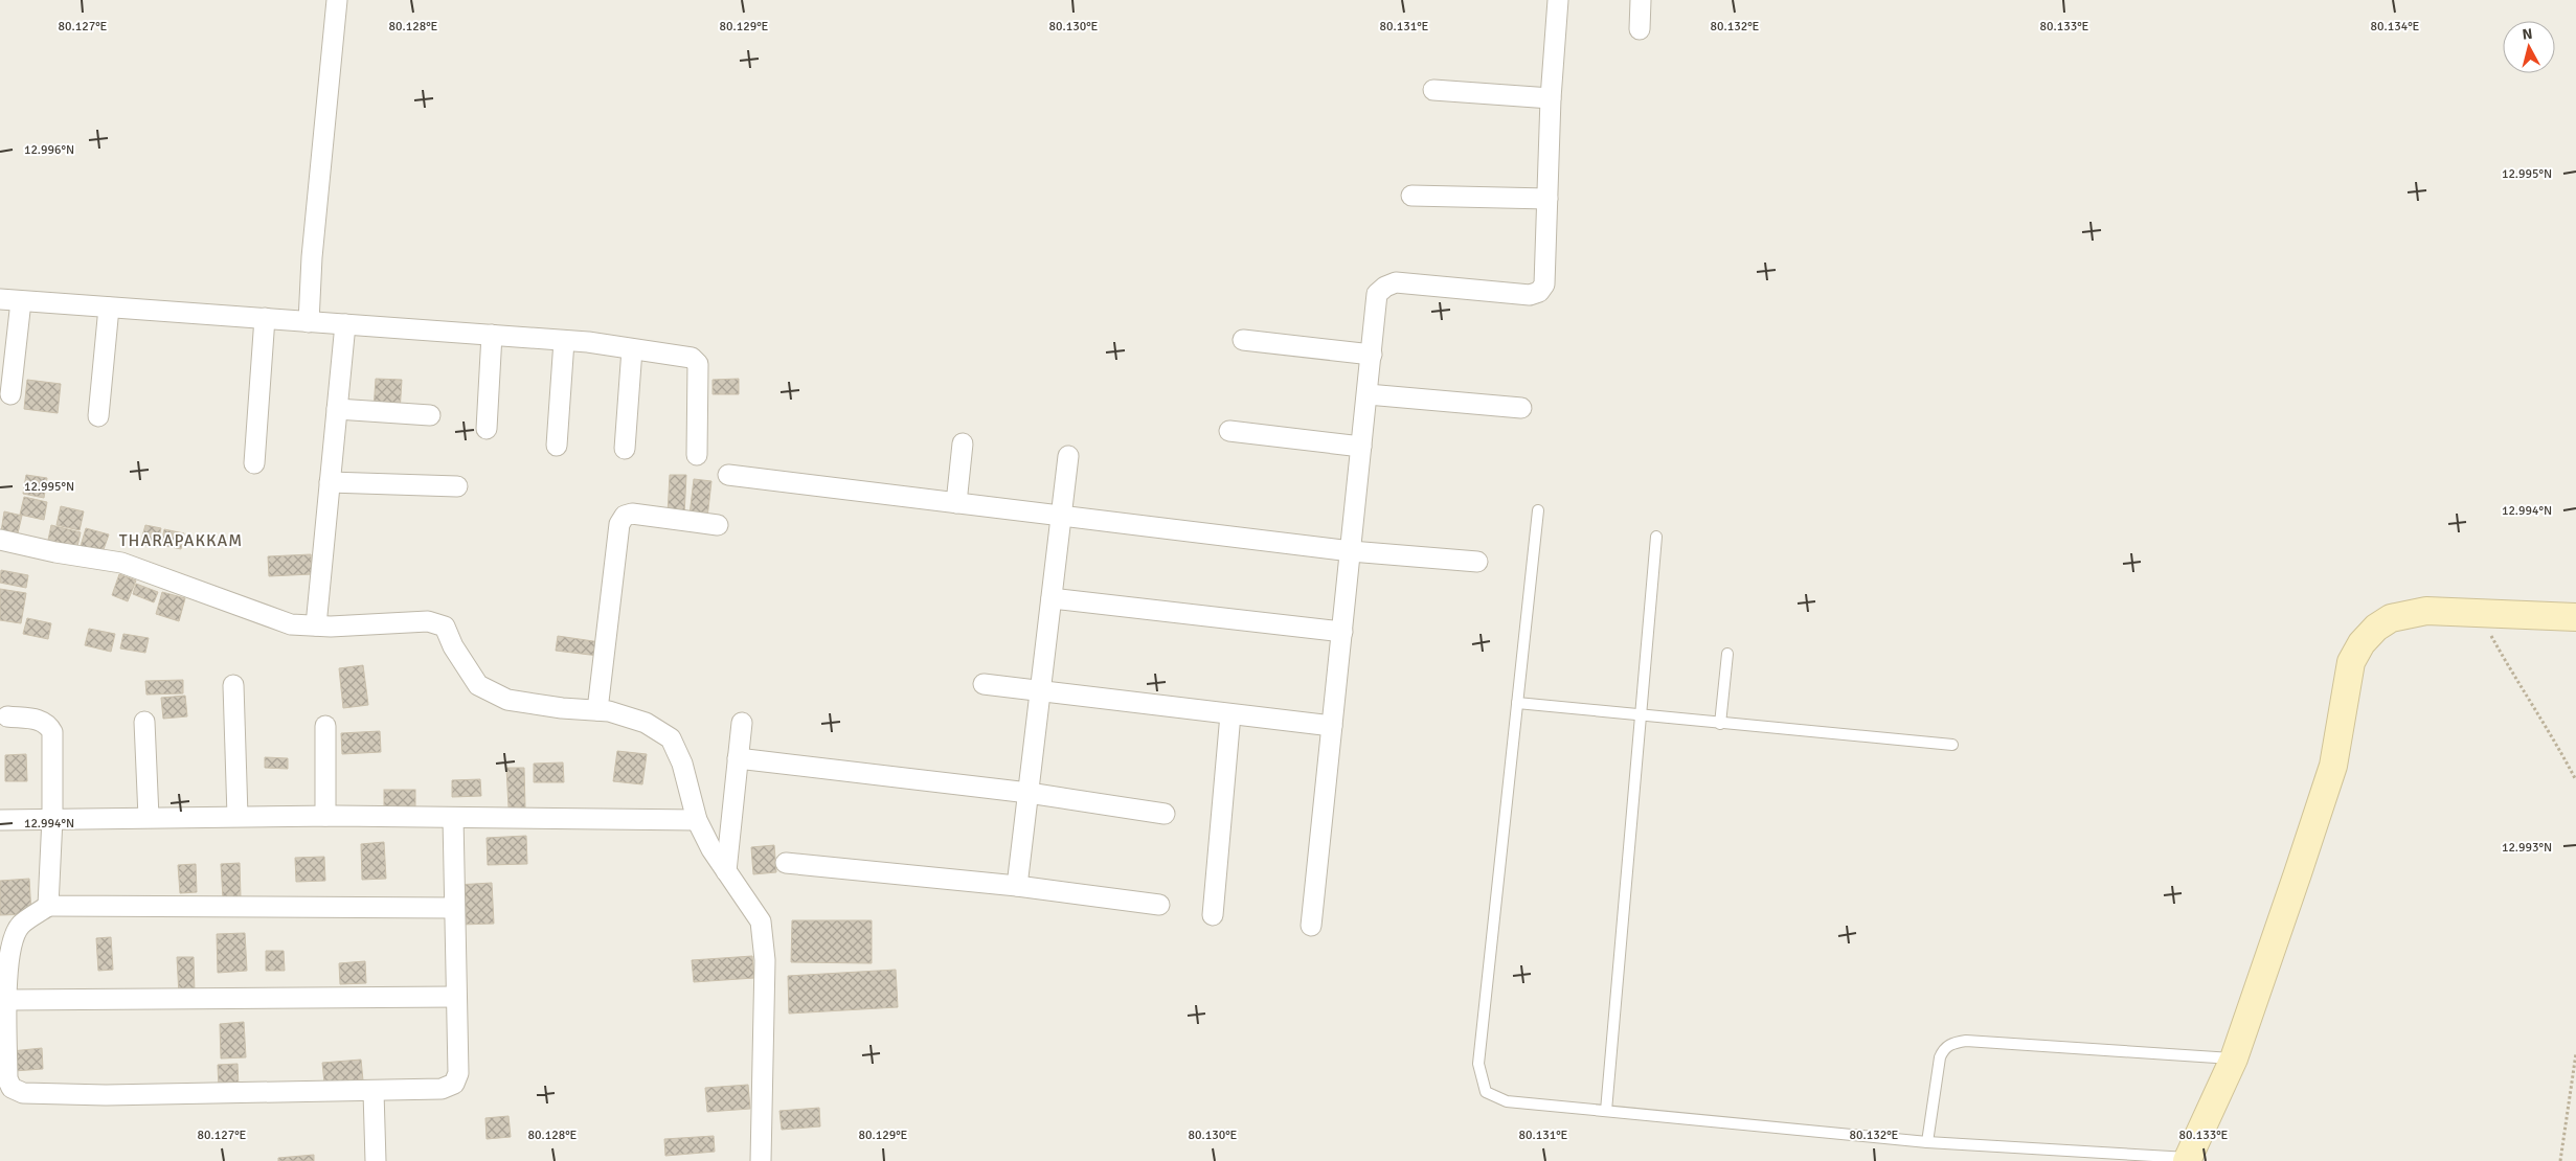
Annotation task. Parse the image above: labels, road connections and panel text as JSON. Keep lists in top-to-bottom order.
{
  "districts": ["THARAPAKKAM"],
  "north": "top",
  "coordinates": [
    "80.127°E",
    "80.128°E",
    "80.129°E",
    "80.130°E",
    "80.131°E",
    "80.132°E",
    "80.133°E",
    "80.134°E",
    "12.996°N",
    "12.995°N",
    "12.994°N",
    "12.993°N"
  ]
}
